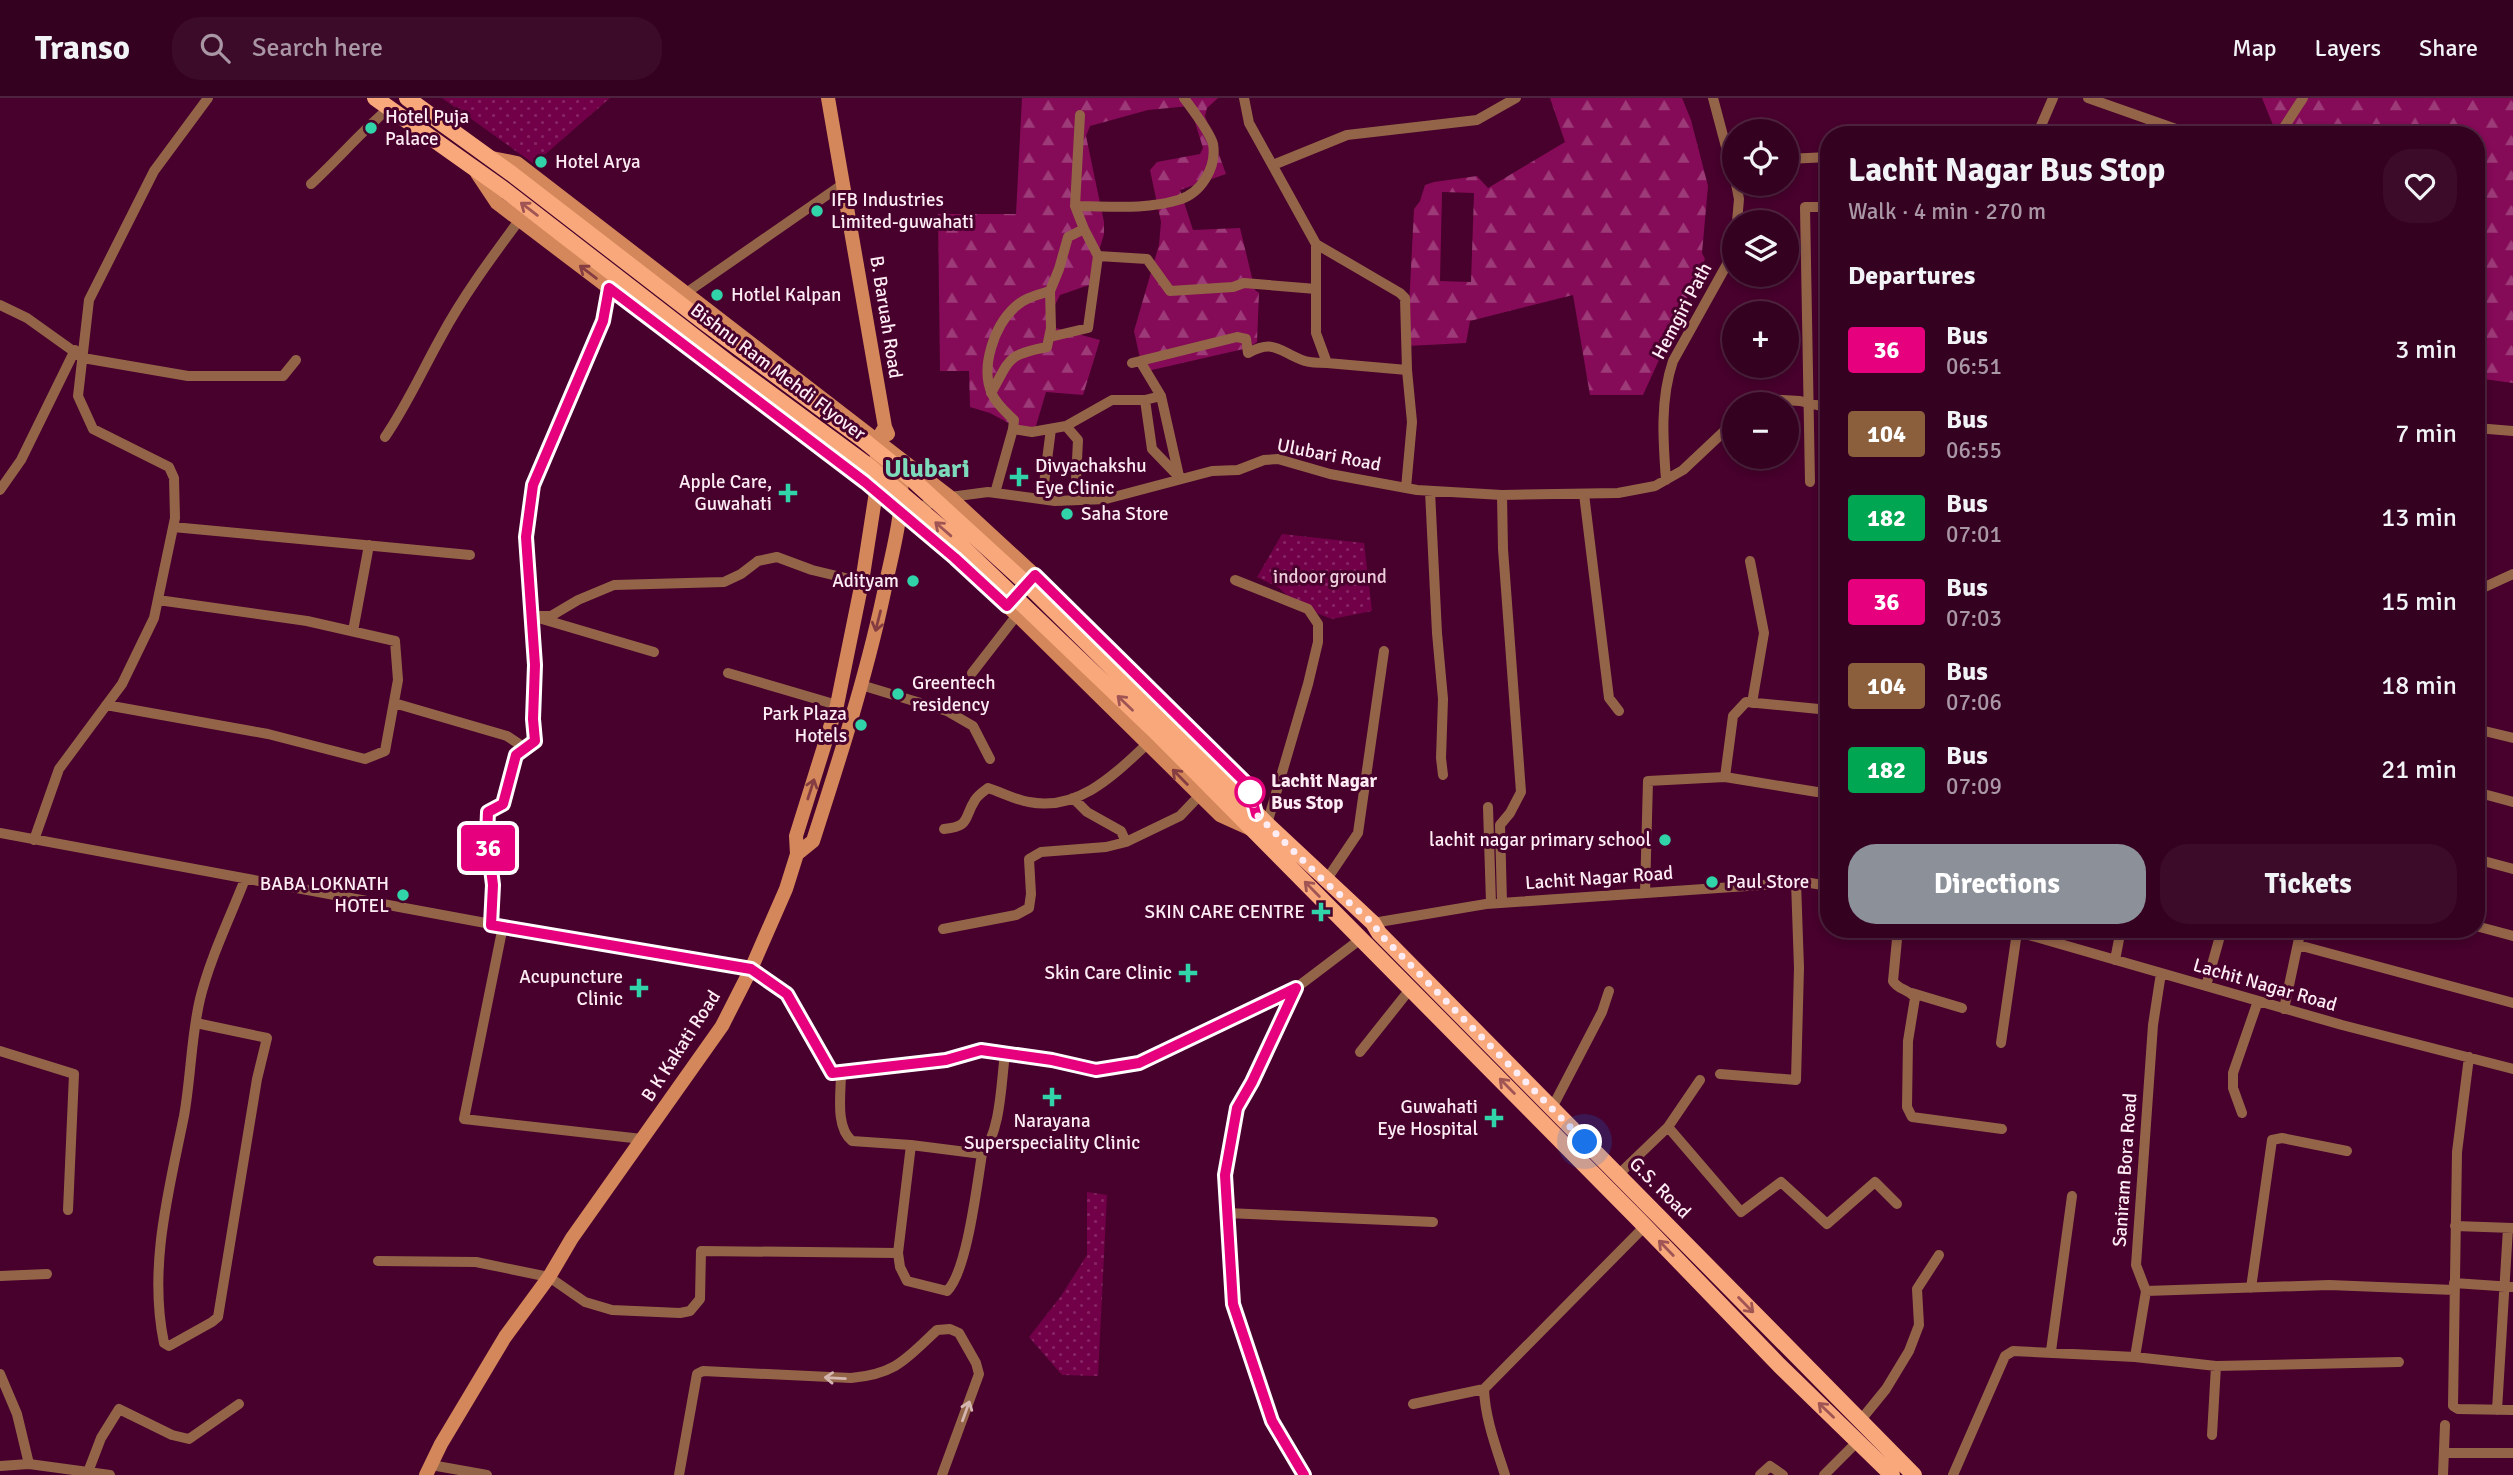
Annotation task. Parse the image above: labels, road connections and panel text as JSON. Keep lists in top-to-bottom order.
{
  "streets": {
    "main road": ["Bishnu Ram Mehdi Flyover", "G.S. Road"],
    "street": [
      "Hemgiri Path",
      "B. Baruah Road",
      "Ulubari Road",
      "Lachit Nagar Road",
      "B K Kakati Road",
      "Saniram Bora Road"
    ]
  },
  "crossings": [
    ["Hemgiri Path", "Ulubari Road"],
    ["B. Baruah Road", "B K Kakati Road"],
    ["Bishnu Ram Mehdi Flyover", "G.S. Road"],
    ["Lachit Nagar Road", "Saniram Bora Road"],
    ["Lachit Nagar Road", "G.S. Road"]
  ],
  "districts": ["Ulubari"],
  "parks": ["indoor ground"],
  "places": {
    "other": [
      "Hotel Puja Palace",
      "Hotel Arya",
      "IFB Industries Limited-guwahati",
      "Hotlel Kalpan",
      "Saha Store",
      "Adityam",
      "Greentech residency",
      "Park Plaza Hotels",
      "Lachit Nagar Bus Stop",
      "lachit nagar primary school",
      "Paul Store",
      "BABA LOKNATH HOTEL"
    ],
    "health": [
      "Divyachakshu Eye Clinic",
      "Apple Care, Guwahati",
      "SKIN CARE CENTRE",
      "Skin Care Clinic",
      "Acupuncture Clinic",
      "Narayana Superspeciality Clinic",
      "Guwahati Eye Hospital"
    ]
  },
  "lines": ["bus line 36"],
  "page": {
    "header": "Transo",
    "search": "Search here",
    "nav": ["Map", "Layers", "Share"],
    "on_map": "36",
    "map_buttons": ["+", "−"],
    "heading": [
      ["Lachit Nagar Bus Stop", "Walk · 4 min · 270 m"],
      "Departures"
    ],
    "list": [
      {
        "mark": "36",
        "name": "Bus",
        "note": "06:51",
        "value": "3 min"
      },
      {
        "mark": "104",
        "name": "Bus",
        "note": "06:55",
        "value": "7 min"
      },
      {
        "mark": "182",
        "name": "Bus",
        "note": "07:01",
        "value": "13 min"
      },
      {
        "mark": "36",
        "name": "Bus",
        "note": "07:03",
        "value": "15 min"
      },
      {
        "mark": "104",
        "name": "Bus",
        "note": "07:06",
        "value": "18 min"
      },
      {
        "mark": "182",
        "name": "Bus",
        "note": "07:09",
        "value": "21 min"
      }
    ],
    "buttons": ["Directions", "Tickets"]
  }
}
